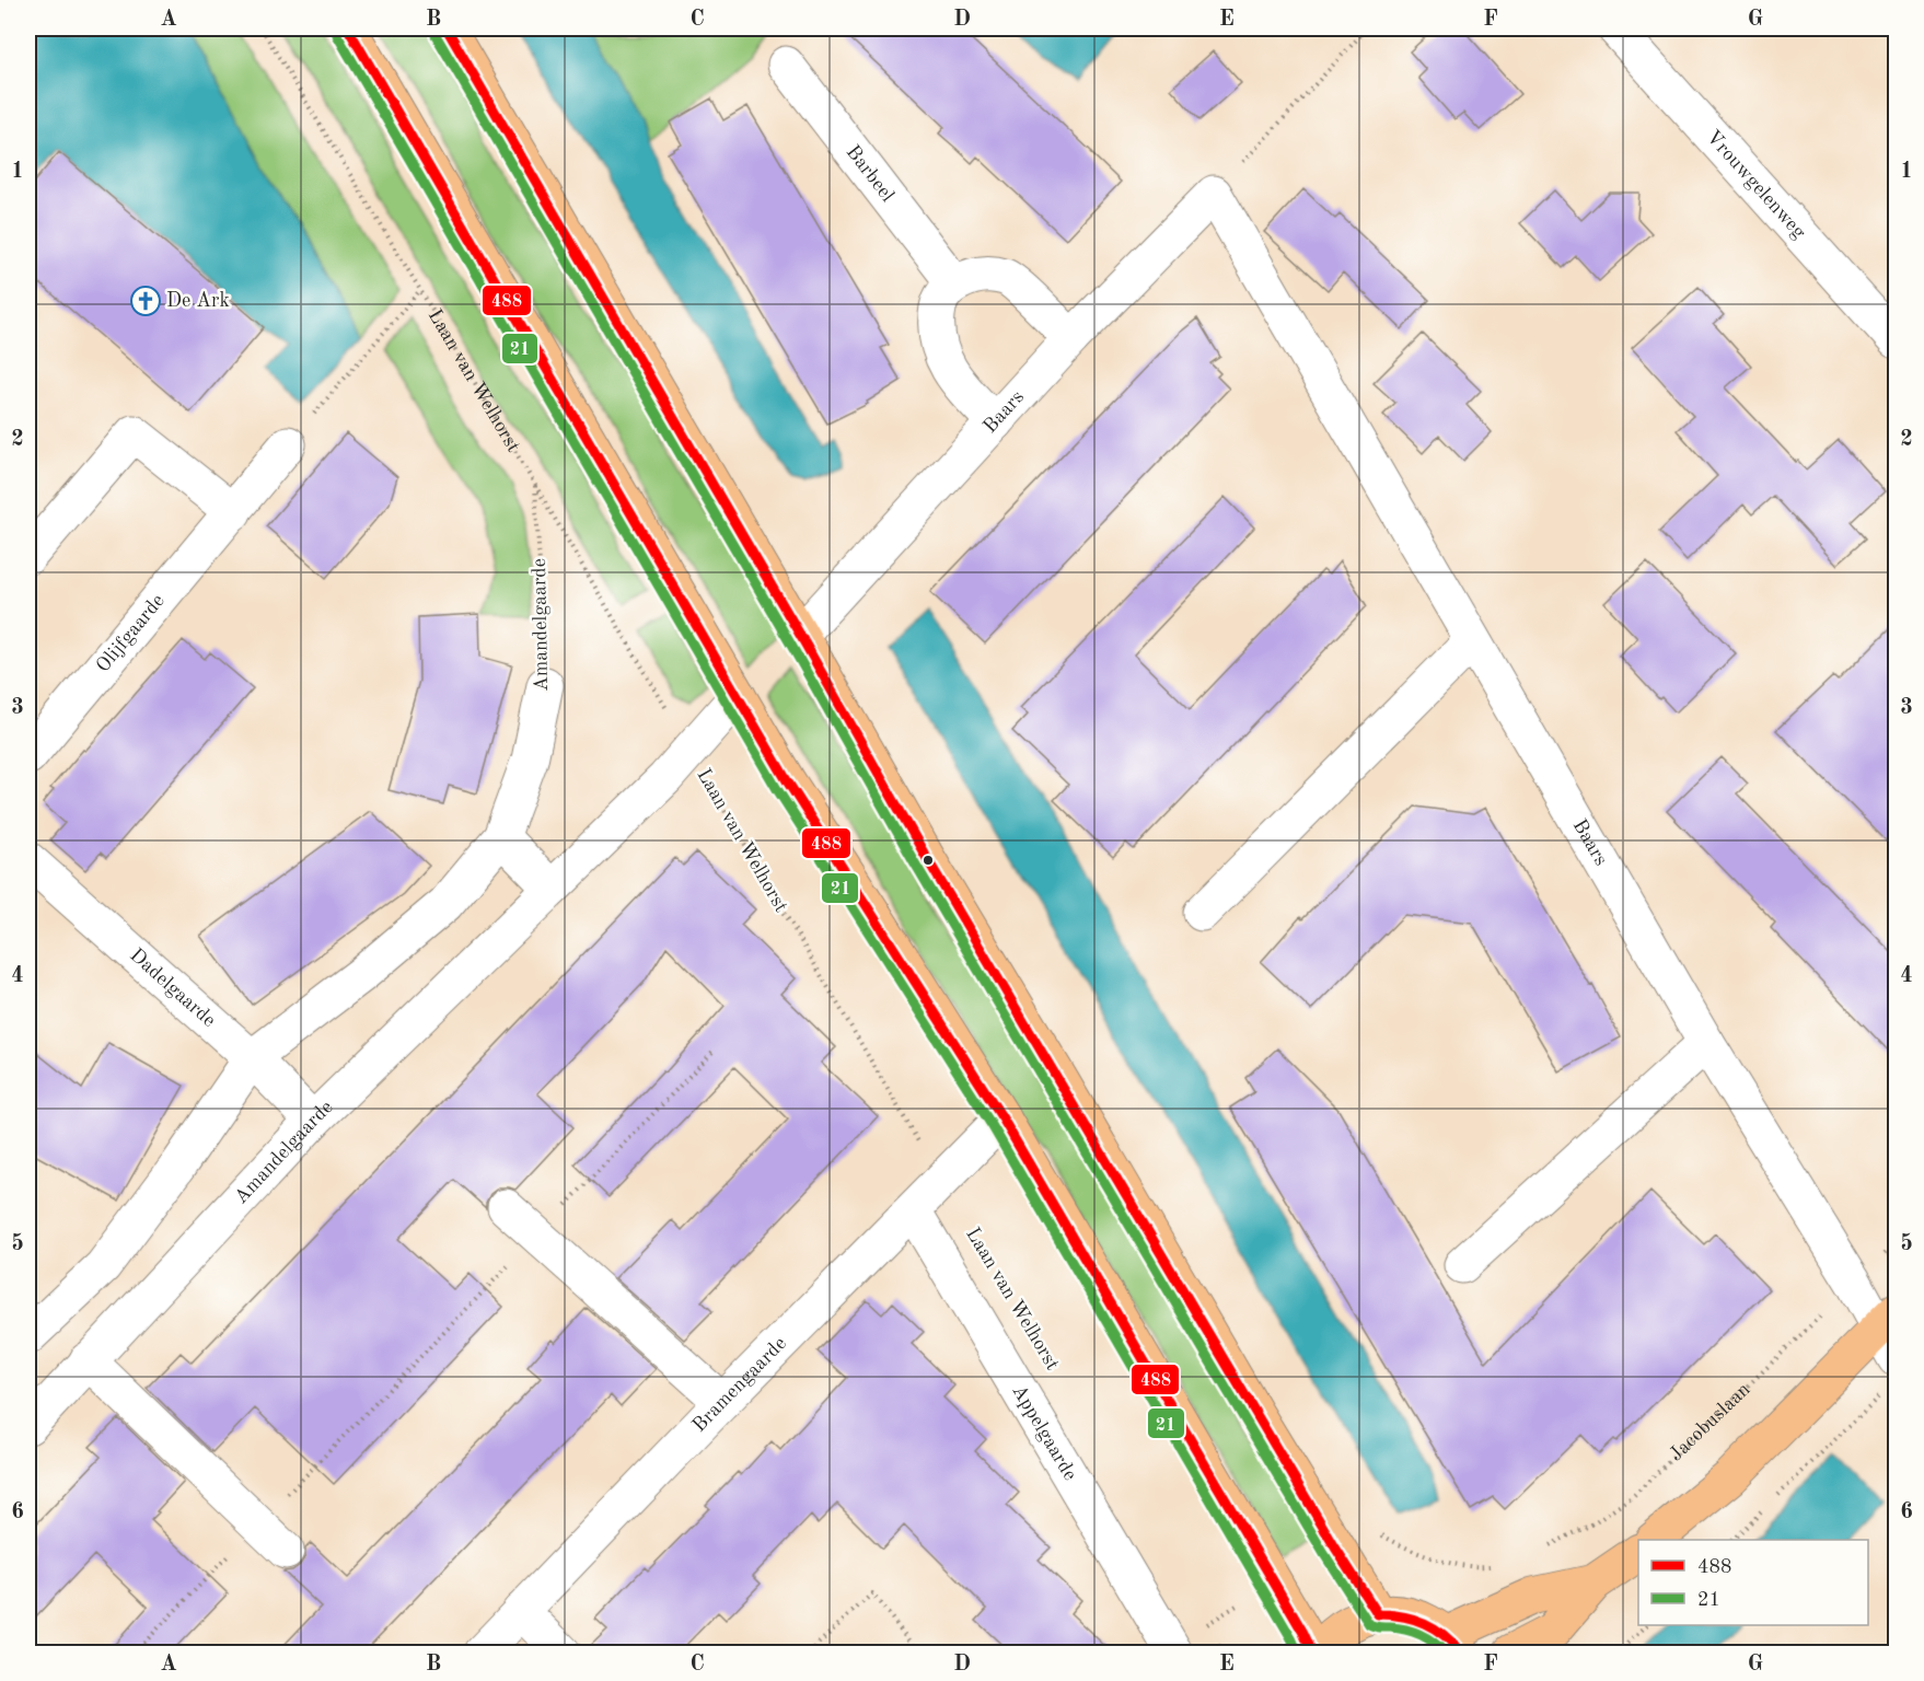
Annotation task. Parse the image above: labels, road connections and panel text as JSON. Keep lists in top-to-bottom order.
{
  "streets": {
    "street": [
      "Barbeel",
      "Vrouwgelenweg",
      "Baars",
      "Amandelgaarde",
      "Olijfgaarde",
      "Dadelgaarde",
      "Bramengaarde",
      "Appelgaarde"
    ],
    "path": ["Laan van Welhorst", "Jacobuslaan"]
  },
  "crossings": [
    ["Laan van Welhorst", "Amandelgaarde"],
    ["Laan van Welhorst", "Bramengaarde"],
    ["Baars", "Jacobuslaan"],
    ["Amandelgaarde", "Dadelgaarde"],
    ["Bramengaarde", "Appelgaarde"]
  ],
  "places": {
    "church": ["De Ark"]
  },
  "lines": ["transit line 488", "transit line 21"],
  "legend": ["488", "21"],
  "grid": {
    "columns": [
      "A",
      "B",
      "C",
      "D",
      "E",
      "F",
      "G"
    ],
    "rows": [
      "1",
      "2",
      "3",
      "4",
      "5",
      "6"
    ]
  }
}
